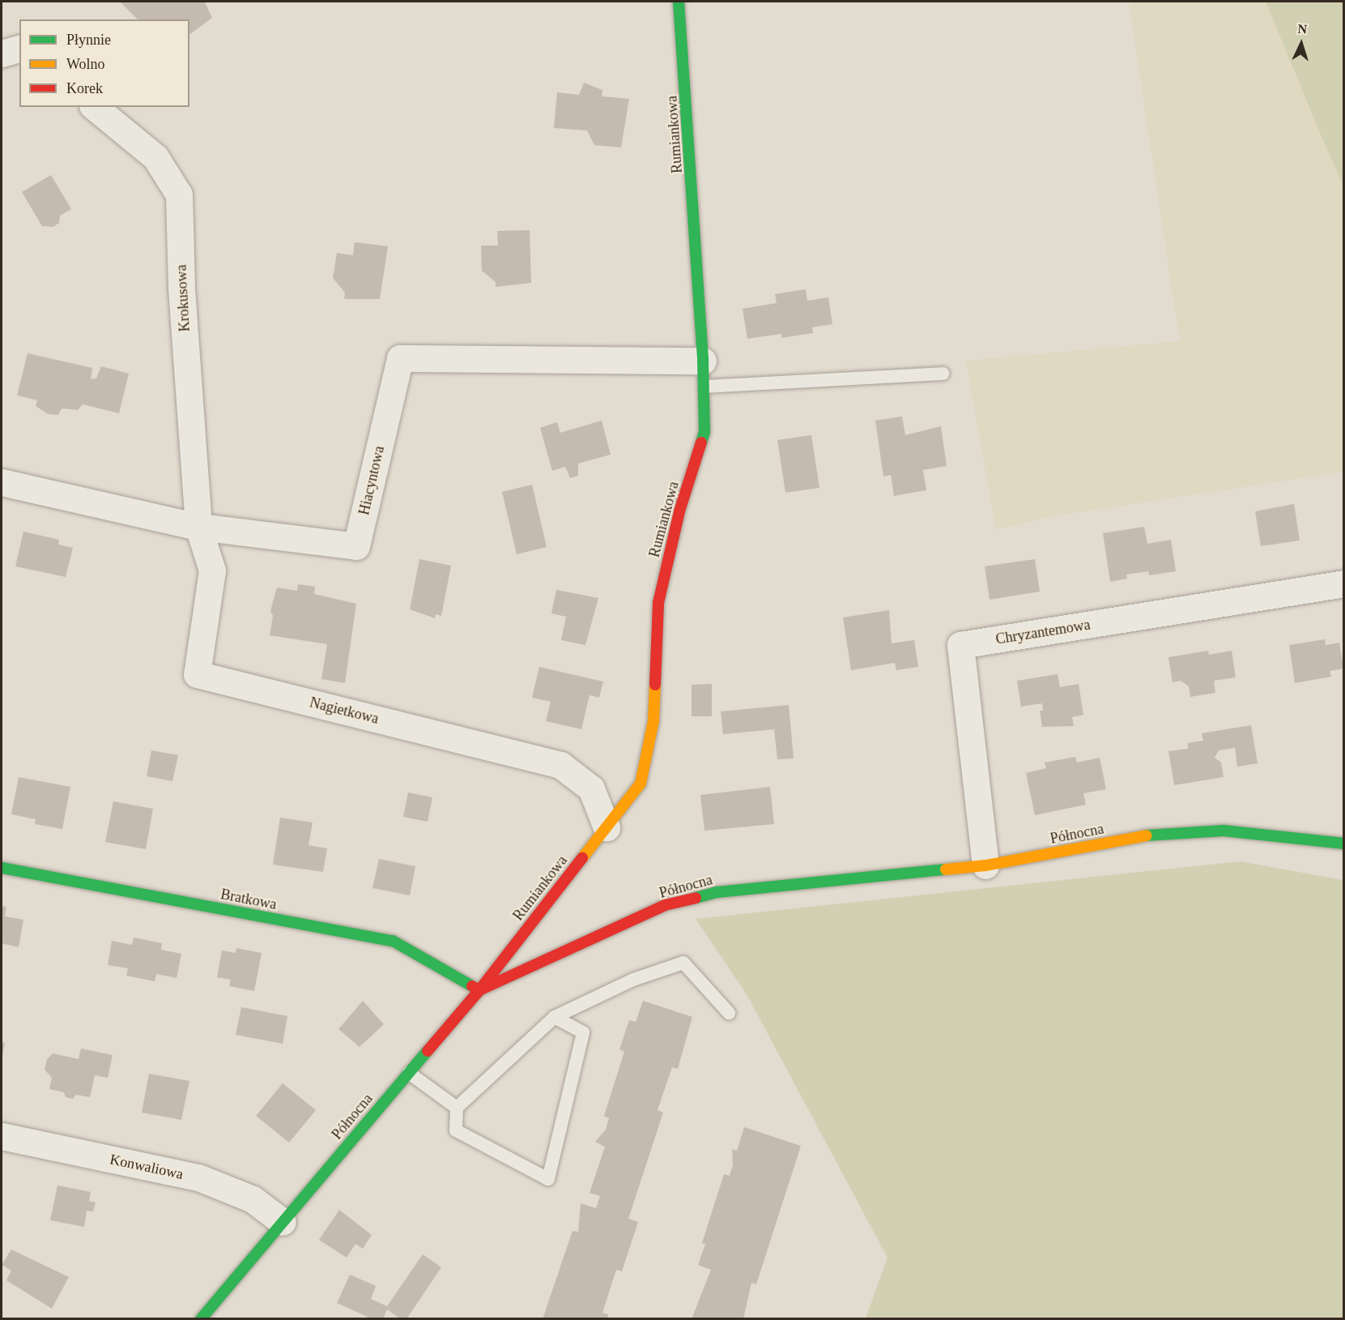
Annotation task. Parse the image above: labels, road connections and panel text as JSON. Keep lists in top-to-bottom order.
{
  "streets": {
    "street": [
      "Rumiankowa",
      "Krokusowa",
      "Hiacyntowa",
      "Chryzantemowa",
      "Nagietkowa",
      "Północna",
      "Bratkowa",
      "Konwaliowa"
    ]
  },
  "crossings": [
    ["Rumiankowa", "Hiacyntowa"],
    ["Rumiankowa", "Nagietkowa"],
    ["Rumiankowa", "Północna"],
    ["Rumiankowa", "Bratkowa"],
    ["Krokusowa", "Hiacyntowa"],
    ["Krokusowa", "Nagietkowa"],
    ["Hiacyntowa", "Nagietkowa"],
    ["Chryzantemowa", "Północna"],
    ["Północna", "Bratkowa"],
    ["Północna", "Konwaliowa"]
  ],
  "legend": ["Płynnie", "Wolno", "Korek"],
  "north": "top"
}
